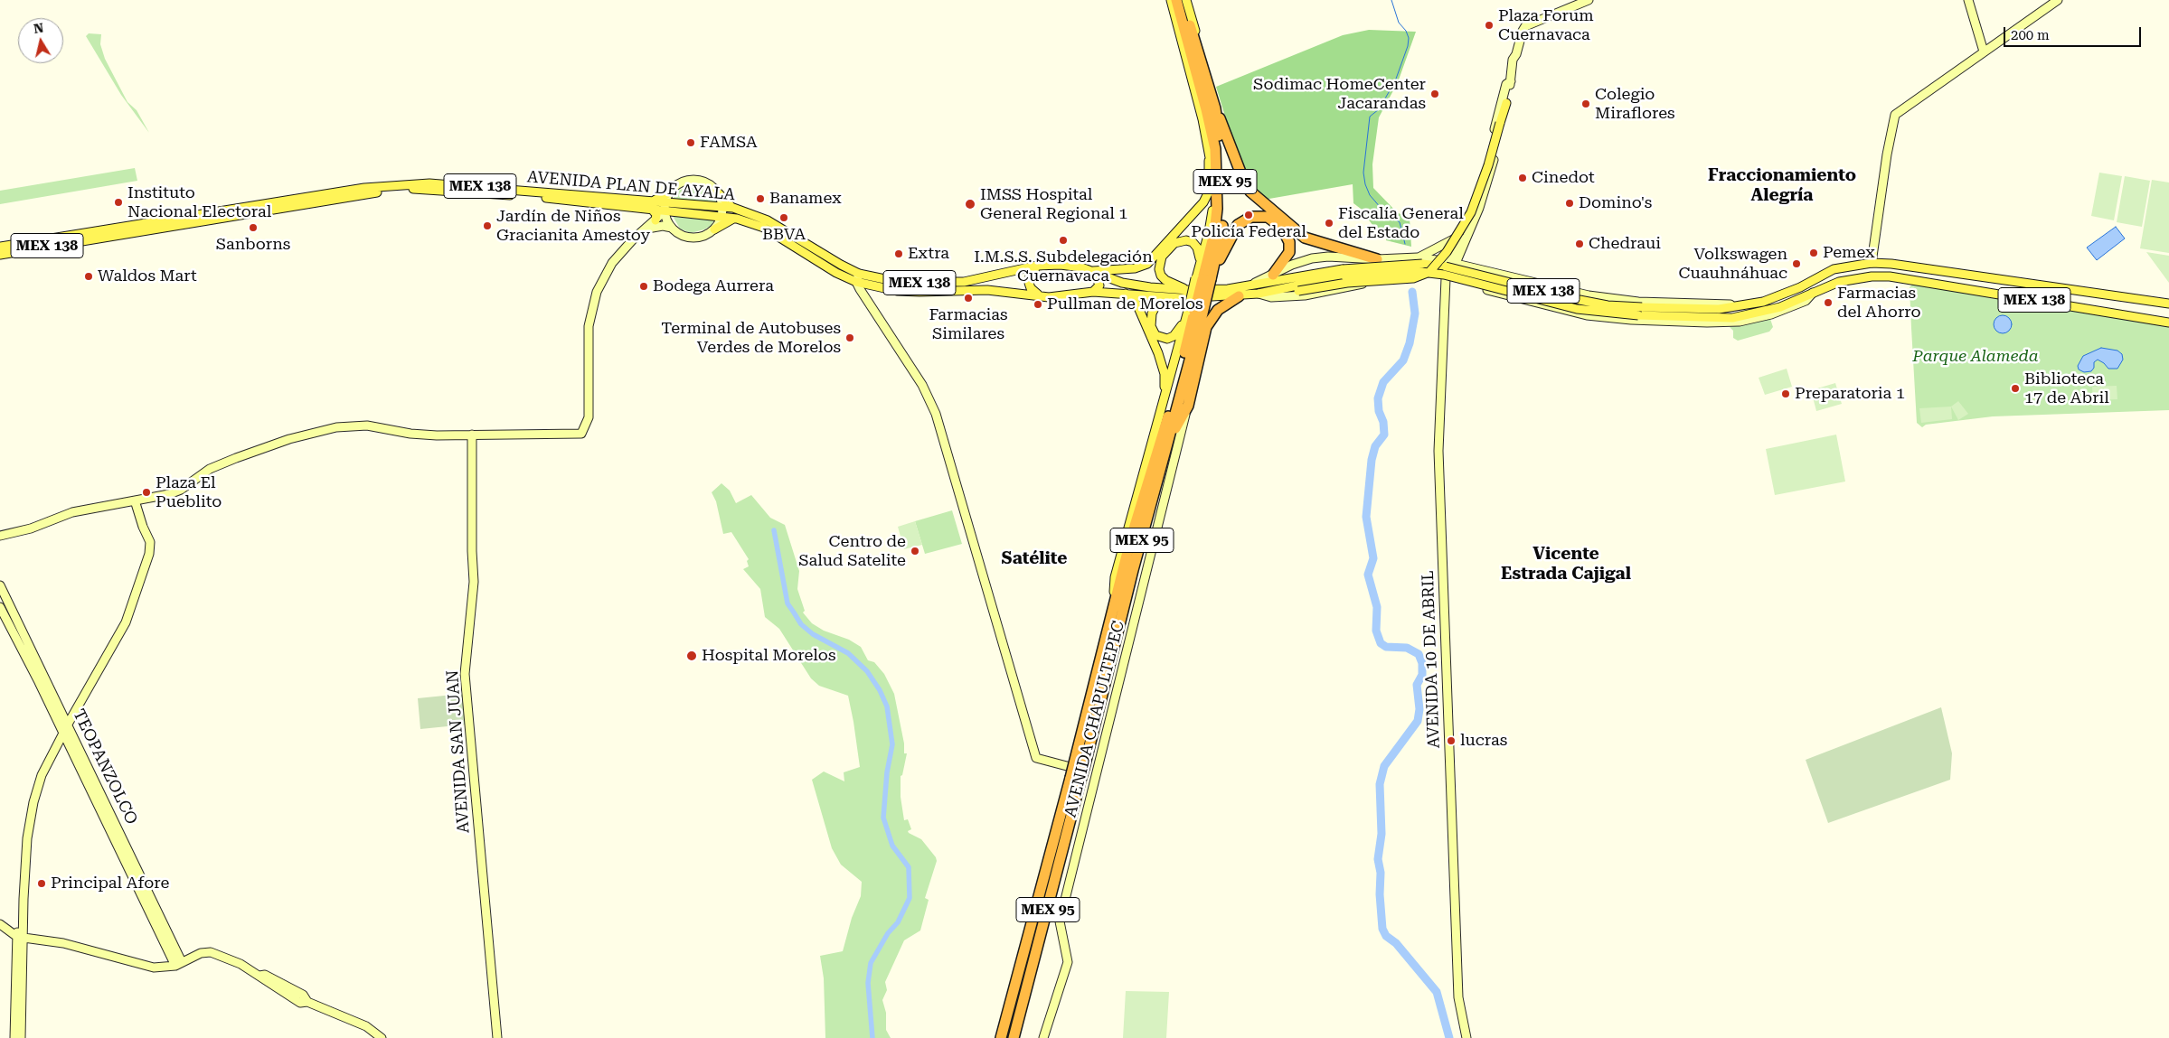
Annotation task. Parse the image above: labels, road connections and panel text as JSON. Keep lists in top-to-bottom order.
{
  "streets": {
    "highway": ["MEX 95"],
    "main road": ["MEX 138", "AVENIDA PLAN DE AYALA"],
    "street": [
      "AVENIDA 10 DE ABRIL",
      "AVENIDA CHAPULTEPEC",
      "AVENIDA SAN JUAN",
      "TEOPANZOLCO"
    ]
  },
  "crossings": [
    ["MEX 138", "AVENIDA PLAN DE AYALA"],
    ["MEX 138", "AVENIDA 10 DE ABRIL"]
  ],
  "districts": ["Fraccionamiento Alegría", "Vicente Estrada Cajigal", "Satélite"],
  "parks": ["Parque Alameda"],
  "places": [
    "Plaza Forum Cuernavaca",
    "Sodimac HomeCenter Jacarandas",
    "Colegio Miraflores",
    "FAMSA",
    "Cinedot",
    "Banamex",
    "Instituto Nacional Electoral",
    "Domino's",
    "IMSS Hospital General Regional 1",
    "Policía Federal",
    "BBVA",
    "Fiscalía General del Estado",
    "Jardín de Niños Gracianita Amestoy",
    "Sanborns",
    "I.M.S.S. Subdelegación Cuernavaca",
    "Chedraui",
    "Pemex",
    "Extra",
    "Volkswagen Cuauhnáhuac",
    "Waldos Mart",
    "Bodega Aurrera",
    "Farmacias Similares",
    "Farmacias del Ahorro",
    "Pullman de Morelos",
    "Terminal de Autobuses Verdes de Morelos",
    "Biblioteca 17 de Abril",
    "Preparatoria 1",
    "Plaza El Pueblito",
    "Centro de Salud Satelite",
    "Hospital Morelos",
    "lucras",
    "Principal Afore"
  ],
  "scale_bar": "200 m",
  "north": "top"
}
